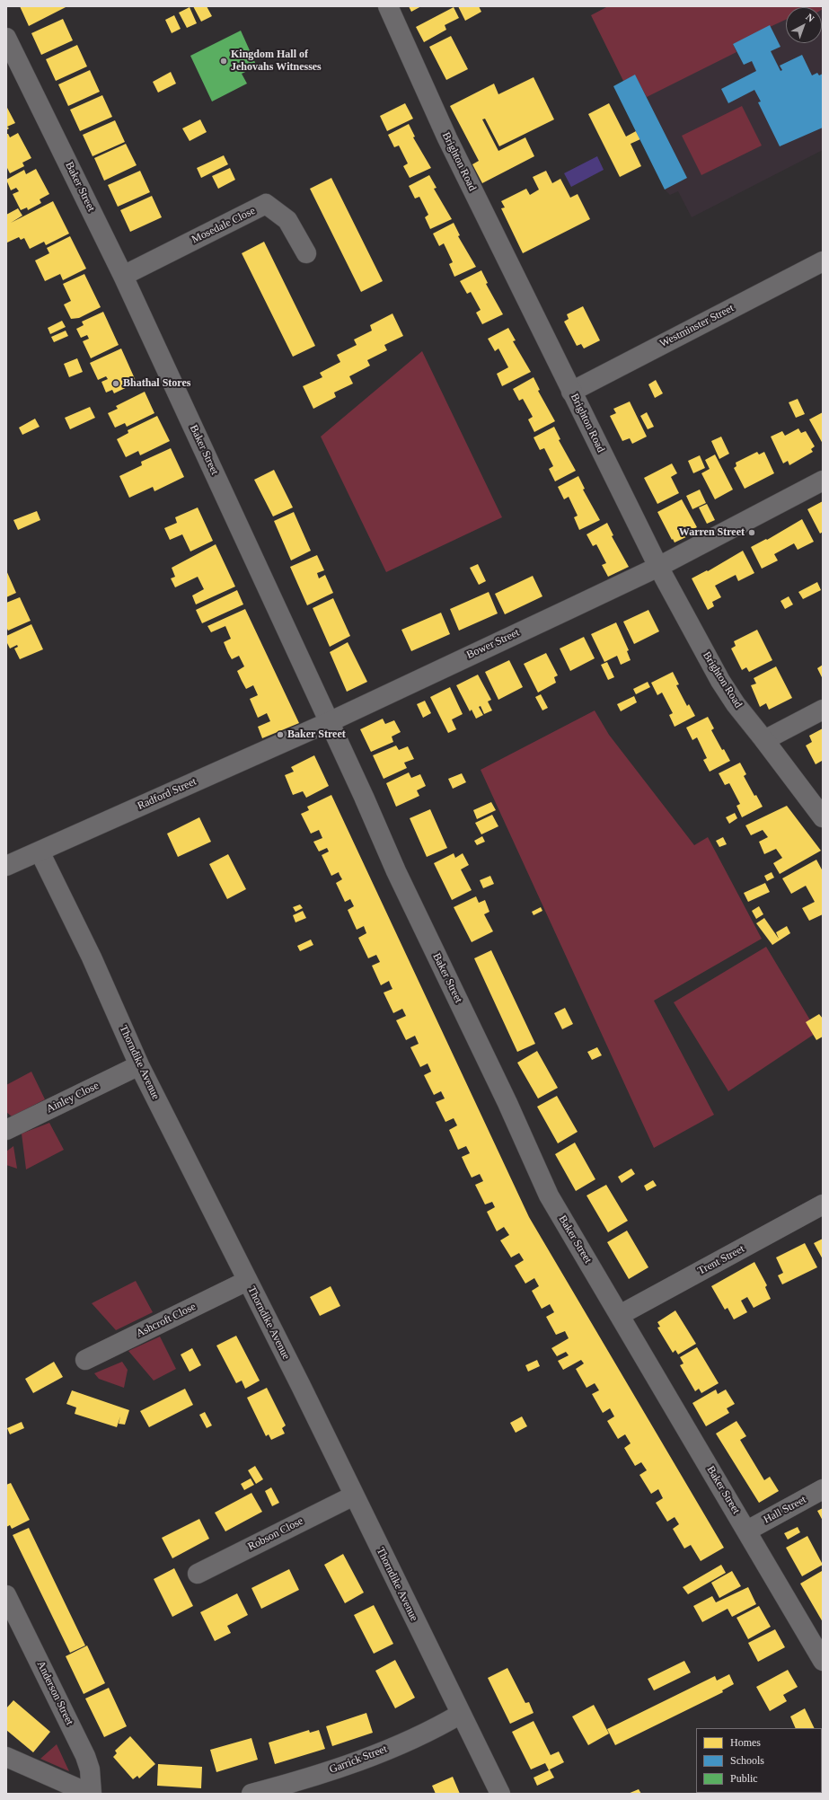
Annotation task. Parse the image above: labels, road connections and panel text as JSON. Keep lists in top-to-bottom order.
{
  "streets": {
    "street": [
      "Brighton Road",
      "Baker Street",
      "Mosedale Close",
      "Westminster Street",
      "Bower Street",
      "Radford Street",
      "Thorndike Avenue",
      "Ainley Close",
      "Trent Street",
      "Ashcroft Close",
      "Hall Street",
      "Robson Close",
      "Anderson Street",
      "Garrick Street"
    ]
  },
  "crossings": [
    ["Brighton Road", "Westminster Street"],
    ["Brighton Road", "Bower Street"],
    ["Baker Street", "Mosedale Close"],
    ["Baker Street", "Bower Street"],
    ["Baker Street", "Radford Street"],
    ["Baker Street", "Trent Street"],
    ["Baker Street", "Hall Street"],
    ["Bower Street", "Radford Street"],
    ["Radford Street", "Thorndike Avenue"],
    ["Thorndike Avenue", "Ainley Close"],
    ["Thorndike Avenue", "Ashcroft Close"],
    ["Thorndike Avenue", "Robson Close"],
    ["Thorndike Avenue", "Garrick Street"]
  ],
  "places": [
    "Kingdom Hall of Jehovahs Witnesses",
    "Bhathal Stores",
    "Warren Street",
    "Baker Street"
  ],
  "legend": ["Homes", "Schools", "Public"],
  "north": "top right"
}
